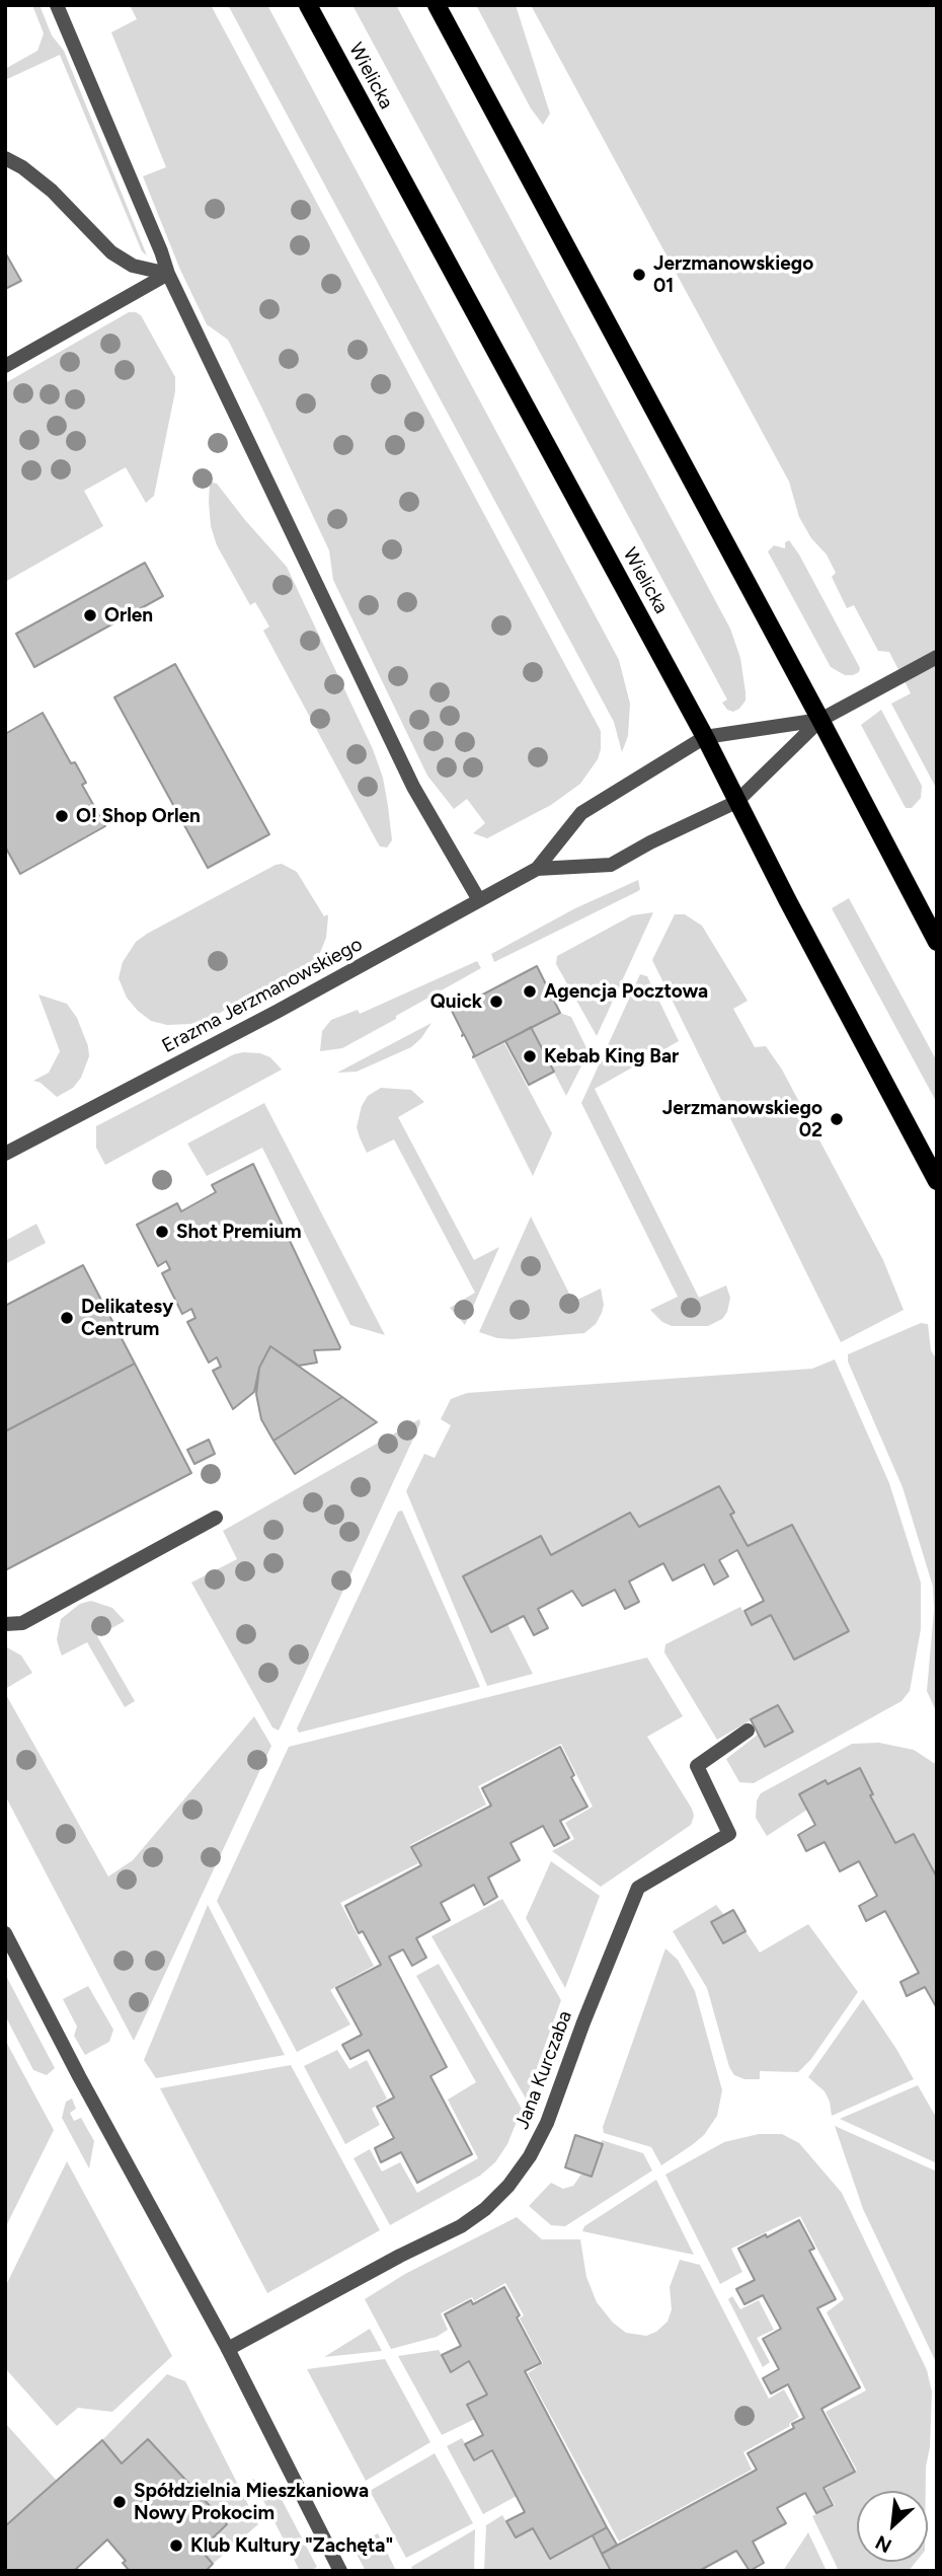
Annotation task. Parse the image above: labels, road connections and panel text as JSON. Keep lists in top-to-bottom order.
{
  "streets": {
    "main road": ["Wielicka"],
    "street": ["Erazma Jerzmanowskiego", "Jana Kurczaba"]
  },
  "crossings": [
    ["Wielicka", "Erazma Jerzmanowskiego"]
  ],
  "places": [
    "Jerzmanowskiego 01",
    "Orlen",
    "O! Shop Orlen",
    "Agencja Pocztowa",
    "Quick",
    "Kebab King Bar",
    "Jerzmanowskiego 02",
    "Shot Premium",
    "Delikatesy Centrum",
    "Spółdzielnia Mieszkaniowa Nowy Prokocim",
    "Klub Kultury \"Zachęta\""
  ],
  "north": "bottom left"
}
